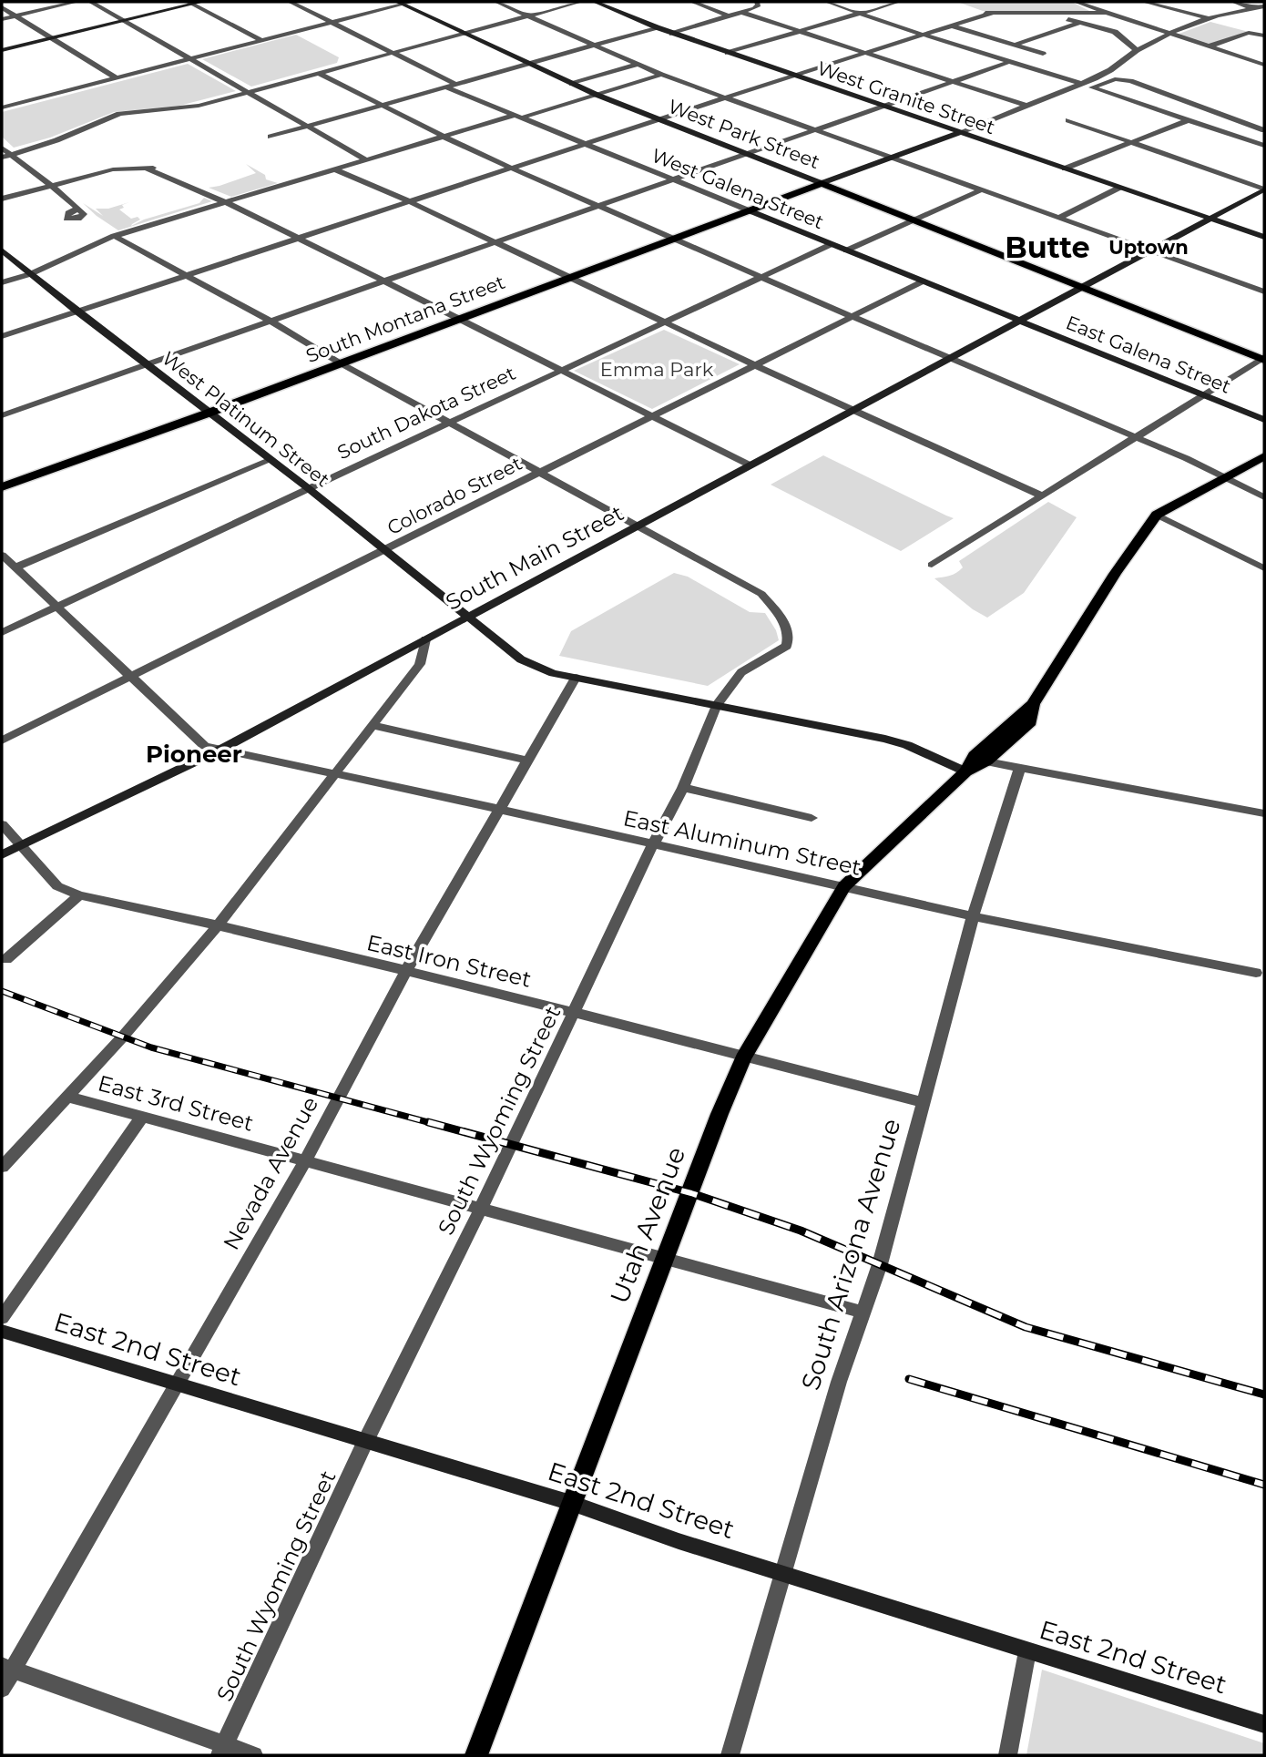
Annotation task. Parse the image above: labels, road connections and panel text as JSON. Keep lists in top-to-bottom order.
{
  "streets": {
    "main road": ["West Park Street", "South Montana Street", "Utah Avenue"],
    "street": [
      "West Granite Street",
      "West Galena Street",
      "East Galena Street",
      "South Dakota Street",
      "West Platinum Street",
      "Colorado Street",
      "South Main Street",
      "East Aluminum Street",
      "East Iron Street",
      "East 3rd Street",
      "South Wyoming Street",
      "Nevada Avenue",
      "South Arizona Avenue",
      "East 2nd Street"
    ]
  },
  "crossings": [
    ["West Granite Street", "South Main Street"],
    ["West Park Street", "South Montana Street"],
    ["West Park Street", "South Main Street"],
    ["West Galena Street", "South Montana Street"],
    ["West Galena Street", "East Galena Street"],
    ["West Galena Street", "South Dakota Street"],
    ["West Galena Street", "Colorado Street"],
    ["West Galena Street", "South Main Street"],
    ["South Montana Street", "West Platinum Street"],
    ["East Galena Street", "South Main Street"],
    ["South Dakota Street", "West Platinum Street"],
    ["South Dakota Street", "East Aluminum Street"],
    ["West Platinum Street", "Colorado Street"],
    ["West Platinum Street", "South Main Street"],
    ["West Platinum Street", "South Wyoming Street"],
    ["West Platinum Street", "Nevada Avenue"],
    ["West Platinum Street", "Utah Avenue"],
    ["Colorado Street", "East Aluminum Street"],
    ["South Main Street", "East Aluminum Street"],
    ["South Main Street", "East Iron Street"],
    ["South Main Street", "South Wyoming Street"],
    ["East Aluminum Street", "South Wyoming Street"],
    ["East Aluminum Street", "Nevada Avenue"],
    ["East Aluminum Street", "Utah Avenue"],
    ["East Aluminum Street", "South Arizona Avenue"],
    ["East Iron Street", "South Wyoming Street"],
    ["East Iron Street", "Nevada Avenue"],
    ["East Iron Street", "Utah Avenue"],
    ["East Iron Street", "South Arizona Avenue"],
    ["East 3rd Street", "South Wyoming Street"],
    ["East 3rd Street", "Nevada Avenue"],
    ["East 3rd Street", "Utah Avenue"],
    ["East 3rd Street", "South Arizona Avenue"],
    ["South Wyoming Street", "East 2nd Street"],
    ["Nevada Avenue", "East 2nd Street"],
    ["Utah Avenue", "East 2nd Street"],
    ["South Arizona Avenue", "East 2nd Street"]
  ],
  "districts": ["Butte", "Uptown", "Pioneer"],
  "parks": ["Emma Park"]
}
